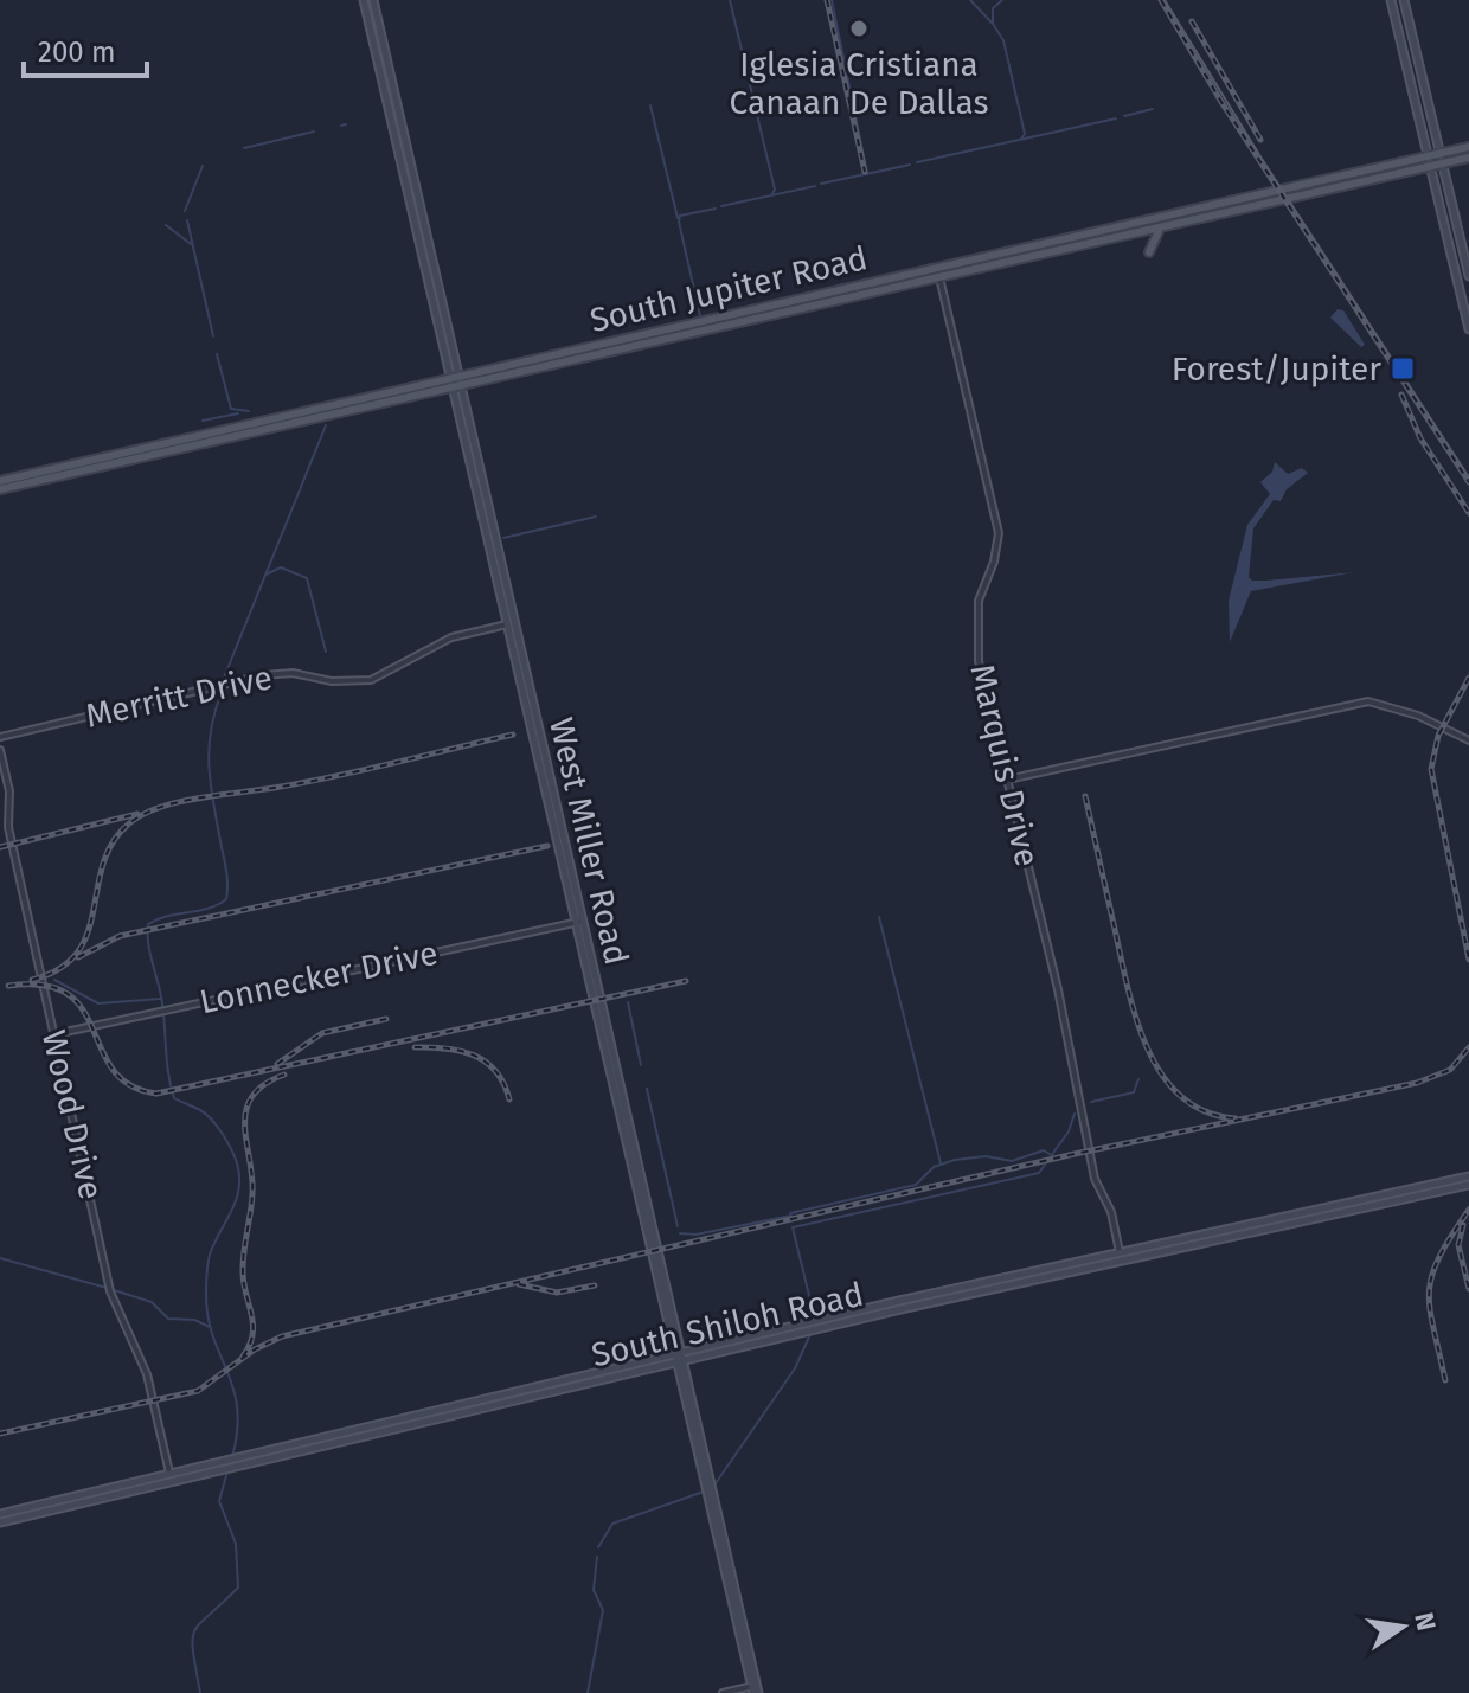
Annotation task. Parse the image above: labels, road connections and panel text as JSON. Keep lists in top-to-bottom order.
{
  "streets": {
    "main road": ["South Jupiter Road", "West Miller Road", "South Shiloh Road"],
    "street": [
      "Merritt Drive",
      "Marquis Drive",
      "Lonnecker Drive",
      "Wood Drive"
    ]
  },
  "crossings": [
    ["South Jupiter Road", "Marquis Drive"],
    ["South Jupiter Road", "West Miller Road"],
    ["Merritt Drive", "West Miller Road"],
    ["Marquis Drive", "South Shiloh Road"],
    ["West Miller Road", "Lonnecker Drive"],
    ["West Miller Road", "South Shiloh Road"],
    ["Lonnecker Drive", "Wood Drive"],
    ["Wood Drive", "South Shiloh Road"]
  ],
  "places": {
    "other": ["Iglesia Cristiana Canaan De Dallas"],
    "transit": ["Forest/Jupiter"]
  },
  "scale_bar": "200 m",
  "north": "right"
}
